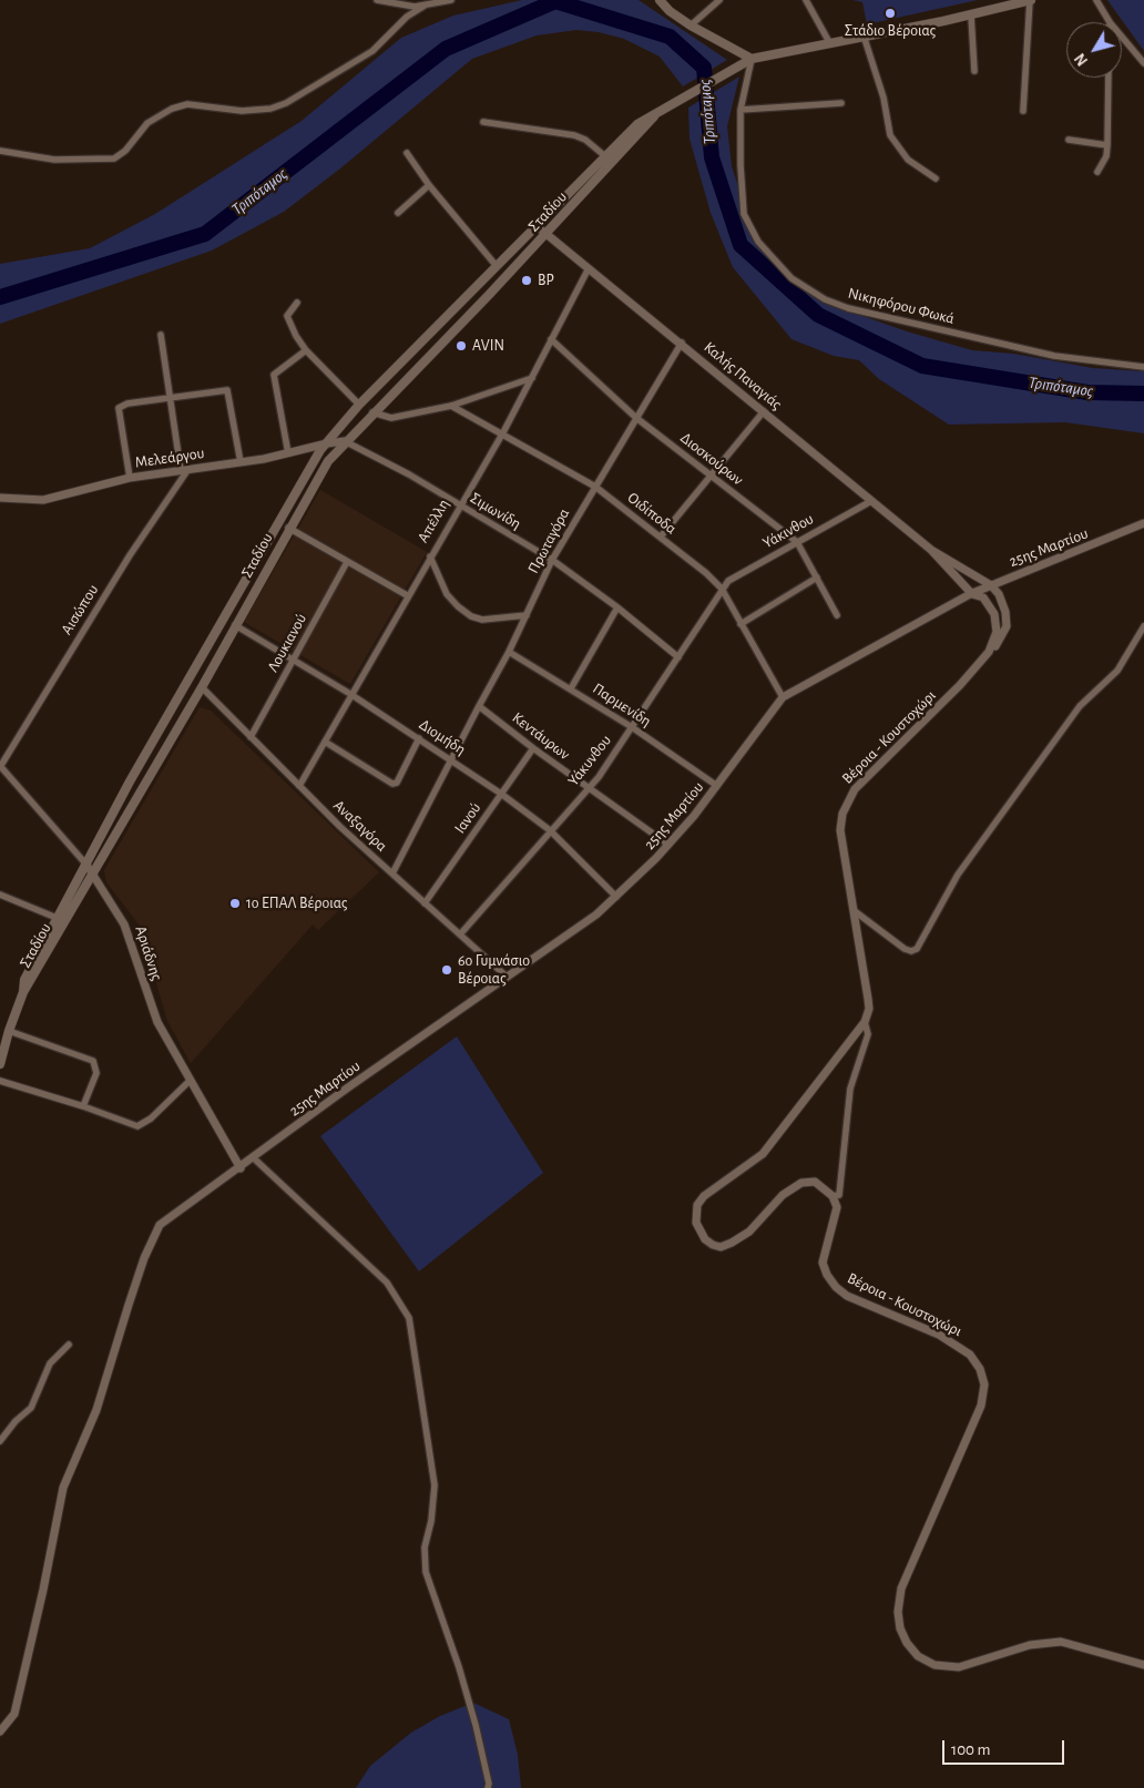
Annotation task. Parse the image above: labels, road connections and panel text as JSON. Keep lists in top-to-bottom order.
{
  "streets": {
    "main road": ["Σταδίου"],
    "street": [
      "Νικηφόρου Φωκά",
      "Καλής Παναγιάς",
      "Μελεάργου",
      "Διοσκούρων",
      "Σιμωνίδη",
      "Οιδίποδα",
      "Απέλλη",
      "Υάκινθου",
      "Πρωταγόρα",
      "25ης Μαρτίου",
      "Αισώπου",
      "Λουκιανού",
      "Παρμενίδη",
      "Κεντάυρων",
      "Διομήδη",
      "Βέροια - Κουστοχώρι",
      "Υάκυνθου",
      "Ιανού",
      "Αναξαγόρα",
      "Αριάδνης"
    ]
  },
  "crossings": [
    ["Σταδίου", "Νικηφόρου Φωκά"],
    ["Σταδίου", "Καλής Παναγιάς"],
    ["Σταδίου", "Μελεάργου"],
    ["Σταδίου", "Σιμωνίδη"],
    ["Σταδίου", "Διομήδη"],
    ["Σταδίου", "Αναξαγόρα"],
    ["Σταδίου", "Αριάδνης"],
    ["Καλής Παναγιάς", "Απέλλη"],
    ["Καλής Παναγιάς", "Υάκινθου"],
    ["Καλής Παναγιάς", "Πρωταγόρα"],
    ["Καλής Παναγιάς", "25ης Μαρτίου"],
    ["Καλής Παναγιάς", "Βέροια - Κουστοχώρι"],
    ["Μελεάργου", "Σιμωνίδη"],
    ["Μελεάργου", "Αισώπου"],
    ["Διοσκούρων", "Απέλλη"],
    ["Διοσκούρων", "Υάκινθου"],
    ["Διοσκούρων", "Πρωταγόρα"],
    ["Σιμωνίδη", "Απέλλη"],
    ["Σιμωνίδη", "Πρωταγόρα"],
    ["Σιμωνίδη", "Υάκυνθου"],
    ["Οιδίποδα", "Απέλλη"],
    ["Οιδίποδα", "Υάκινθου"],
    ["Οιδίποδα", "Πρωταγόρα"],
    ["Οιδίποδα", "25ης Μαρτίου"],
    ["Οιδίποδα", "Υάκυνθου"],
    ["Απέλλη", "Διομήδη"],
    ["Απέλλη", "Αναξαγόρα"],
    ["Υάκινθου", "Υάκυνθου"],
    ["Πρωταγόρα", "Παρμενίδη"],
    ["Πρωταγόρα", "Κεντάυρων"],
    ["Πρωταγόρα", "Διομήδη"],
    ["Πρωταγόρα", "Αναξαγόρα"],
    ["25ης Μαρτίου", "Παρμενίδη"],
    ["25ης Μαρτίου", "Κεντάυρων"],
    ["25ης Μαρτίου", "Διομήδη"],
    ["25ης Μαρτίου", "Βέροια - Κουστοχώρι"],
    ["25ης Μαρτίου", "Αναξαγόρα"],
    ["25ης Μαρτίου", "Αριάδνης"],
    ["Αισώπου", "Αριάδνης"],
    ["Λουκιανού", "Διομήδη"],
    ["Λουκιανού", "Αναξαγόρα"],
    ["Παρμενίδη", "Υάκυνθου"],
    ["Κεντάυρων", "Υάκυνθου"],
    ["Κεντάυρων", "Ιανού"],
    ["Διομήδη", "Υάκυνθου"],
    ["Διομήδη", "Ιανού"],
    ["Υάκυνθου", "Αναξαγόρα"],
    ["Ιανού", "Αναξαγόρα"]
  ],
  "water": ["Τριπόταμος"],
  "places": [
    "Στάδιο Βέροιας",
    "BP",
    "AVIN",
    "1ο ΕΠΑΛ Βέροιας",
    "6ο Γυμνάσιο Βέροιας"
  ],
  "scale_bar": "100 m",
  "north": "bottom left"
}
